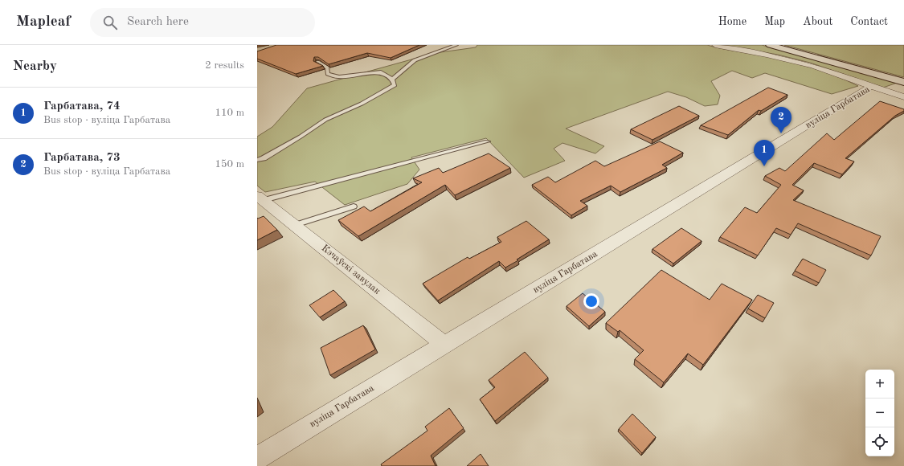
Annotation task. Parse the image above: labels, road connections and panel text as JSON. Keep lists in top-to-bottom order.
{
  "streets": {
    "street": ["вуліца Гарбатава", "Кэчаўскі завулак"]
  },
  "crossings": [
    ["вуліца Гарбатава", "Кэчаўскі завулак"]
  ],
  "page": {
    "header": "Mapleaf",
    "search": "Search here",
    "nav": [
      "Home",
      "Map",
      "About",
      "Contact"
    ],
    "heading": ["Nearby", "2 results"],
    "list": [
      {
        "mark": "1",
        "name": "Гарбатава, 74",
        "note": "Bus stop · вуліца Гарбатава",
        "value": "110 m"
      },
      {
        "mark": "2",
        "name": "Гарбатава, 73",
        "note": "Bus stop · вуліца Гарбатава",
        "value": "150 m"
      }
    ],
    "pins": ["2", "1"],
    "map_buttons": ["+", "−"]
  }
}
